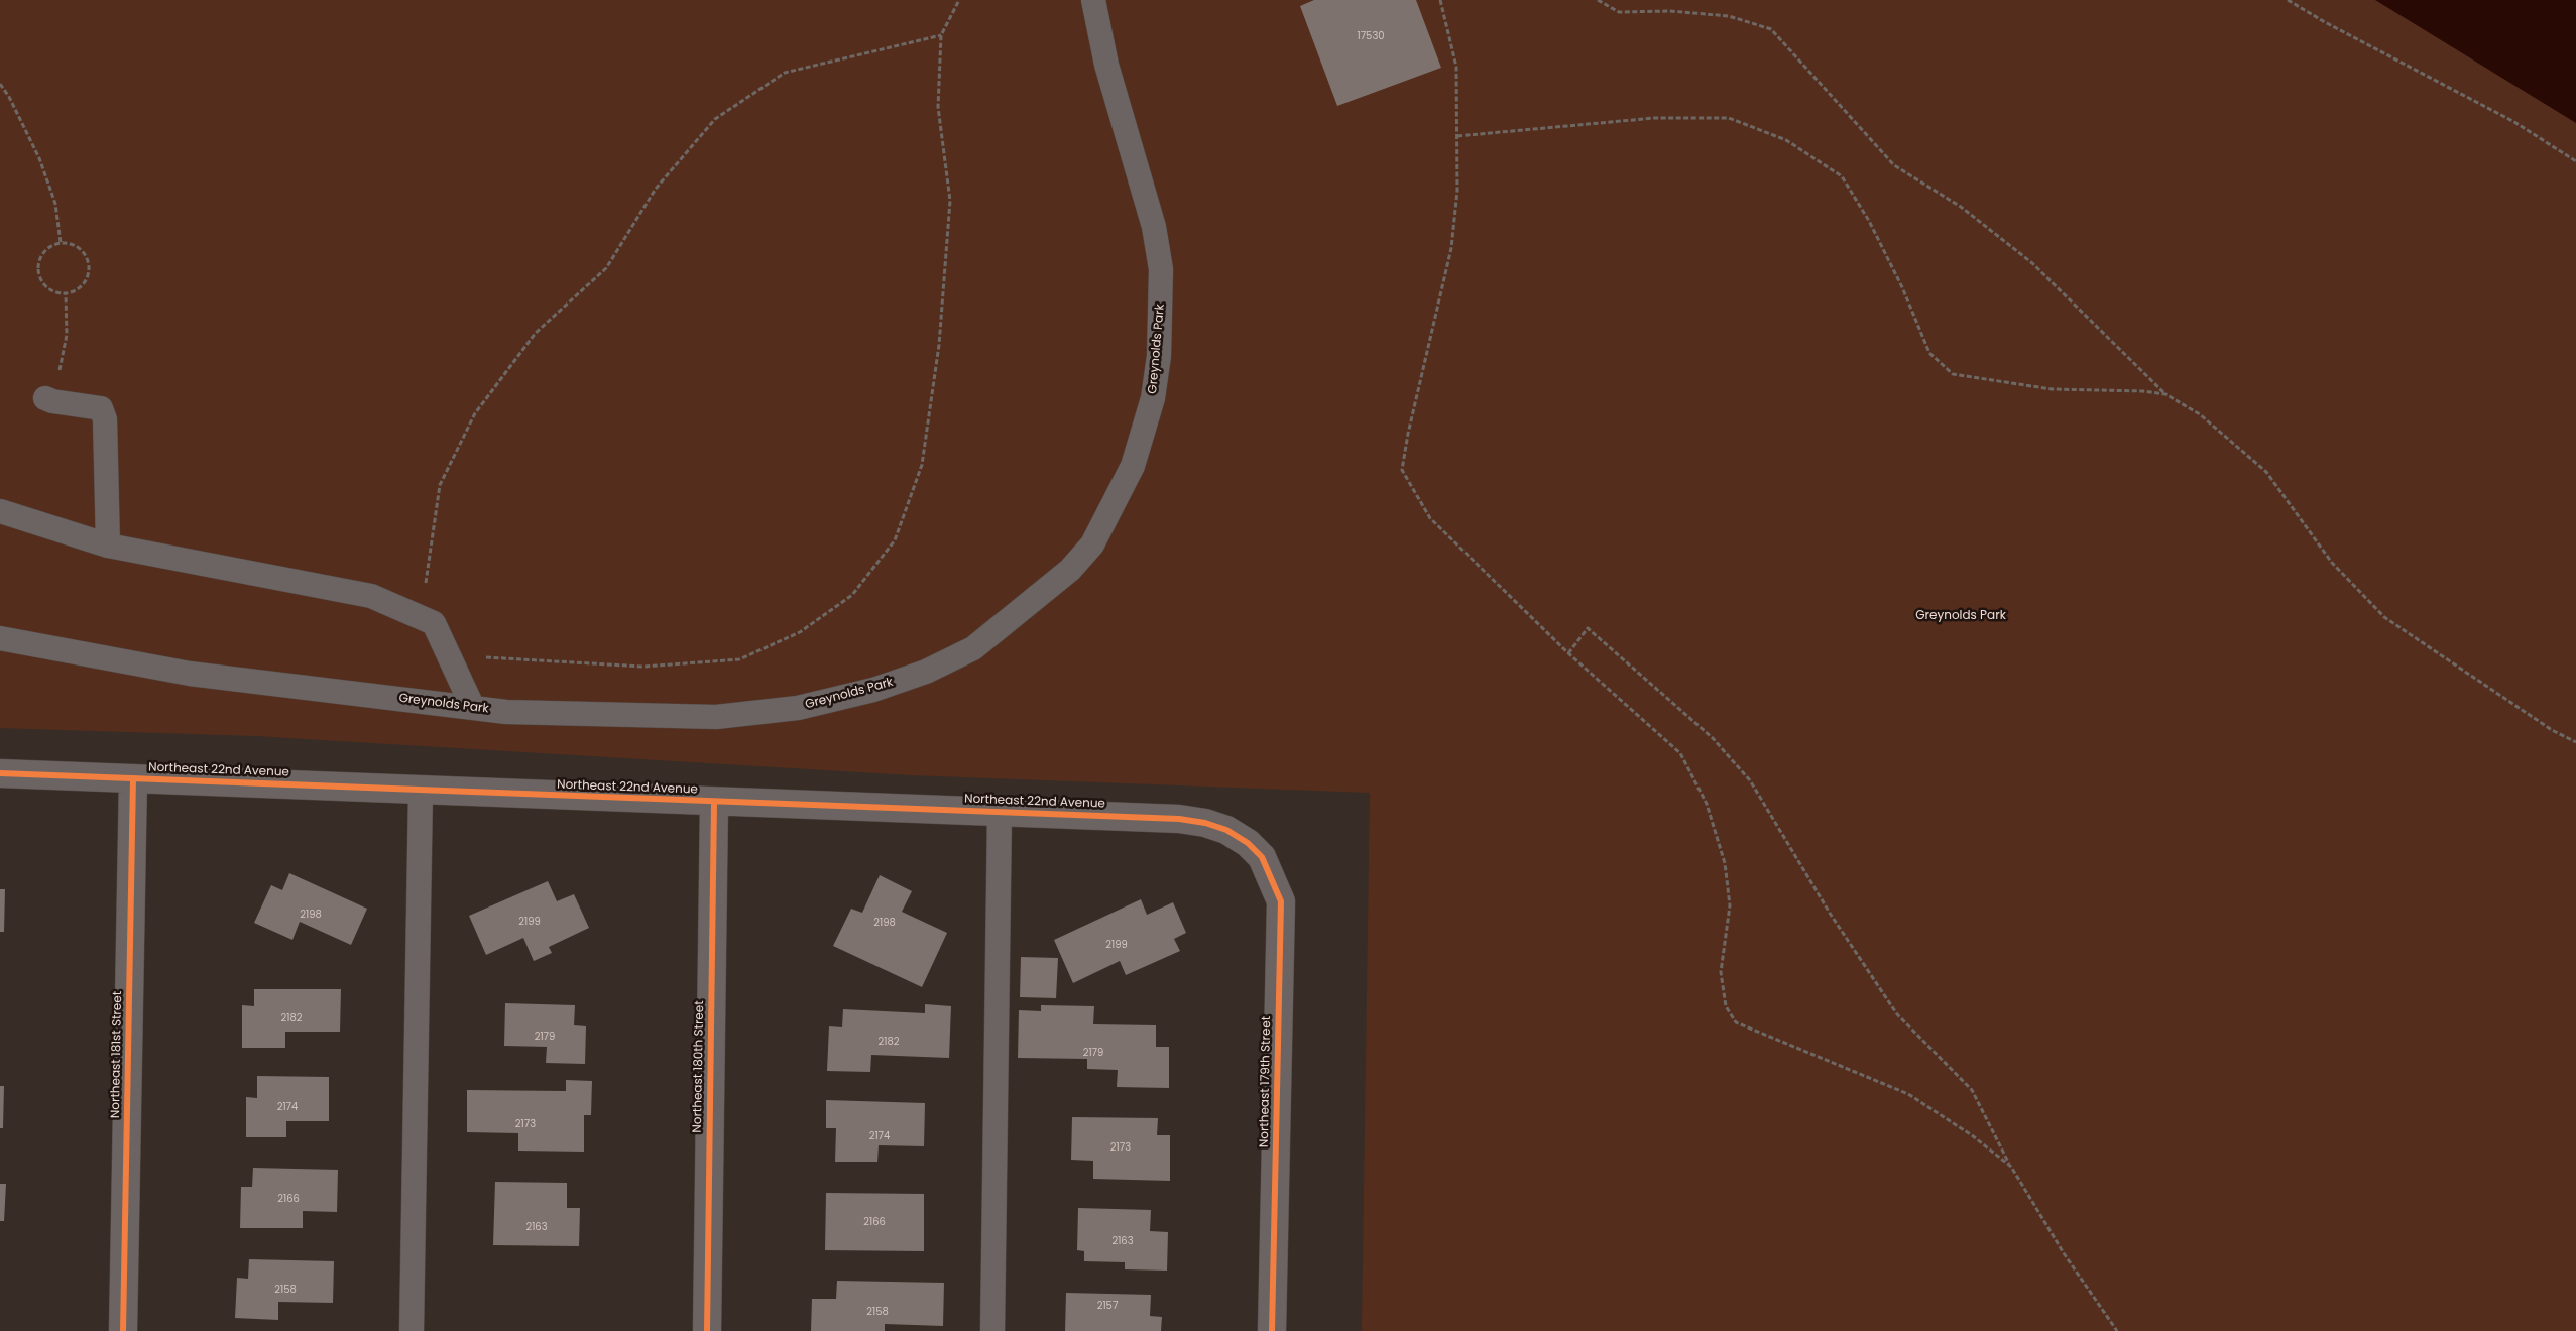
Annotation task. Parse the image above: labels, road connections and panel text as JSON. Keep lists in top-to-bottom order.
{
  "streets": {
    "street": [
      "Northeast 22nd Avenue",
      "Northeast 181st Street",
      "Northeast 180th Street",
      "Northeast 179th Street"
    ],
    "lane": ["Greynolds Park"]
  },
  "crossings": [
    ["Northeast 22nd Avenue", "Northeast 181st Street"],
    ["Northeast 22nd Avenue", "Northeast 180th Street"],
    ["Northeast 22nd Avenue", "Northeast 179th Street"]
  ],
  "parks": ["Greynolds Park"],
  "house_numbers": [
    "17530",
    "2198",
    "2199",
    "2198",
    "2199",
    "2182",
    "2179",
    "2182",
    "2179",
    "2174",
    "2173",
    "2174",
    "2173",
    "2166",
    "2166",
    "2163",
    "2163",
    "2158",
    "2157",
    "2158"
  ]
}
